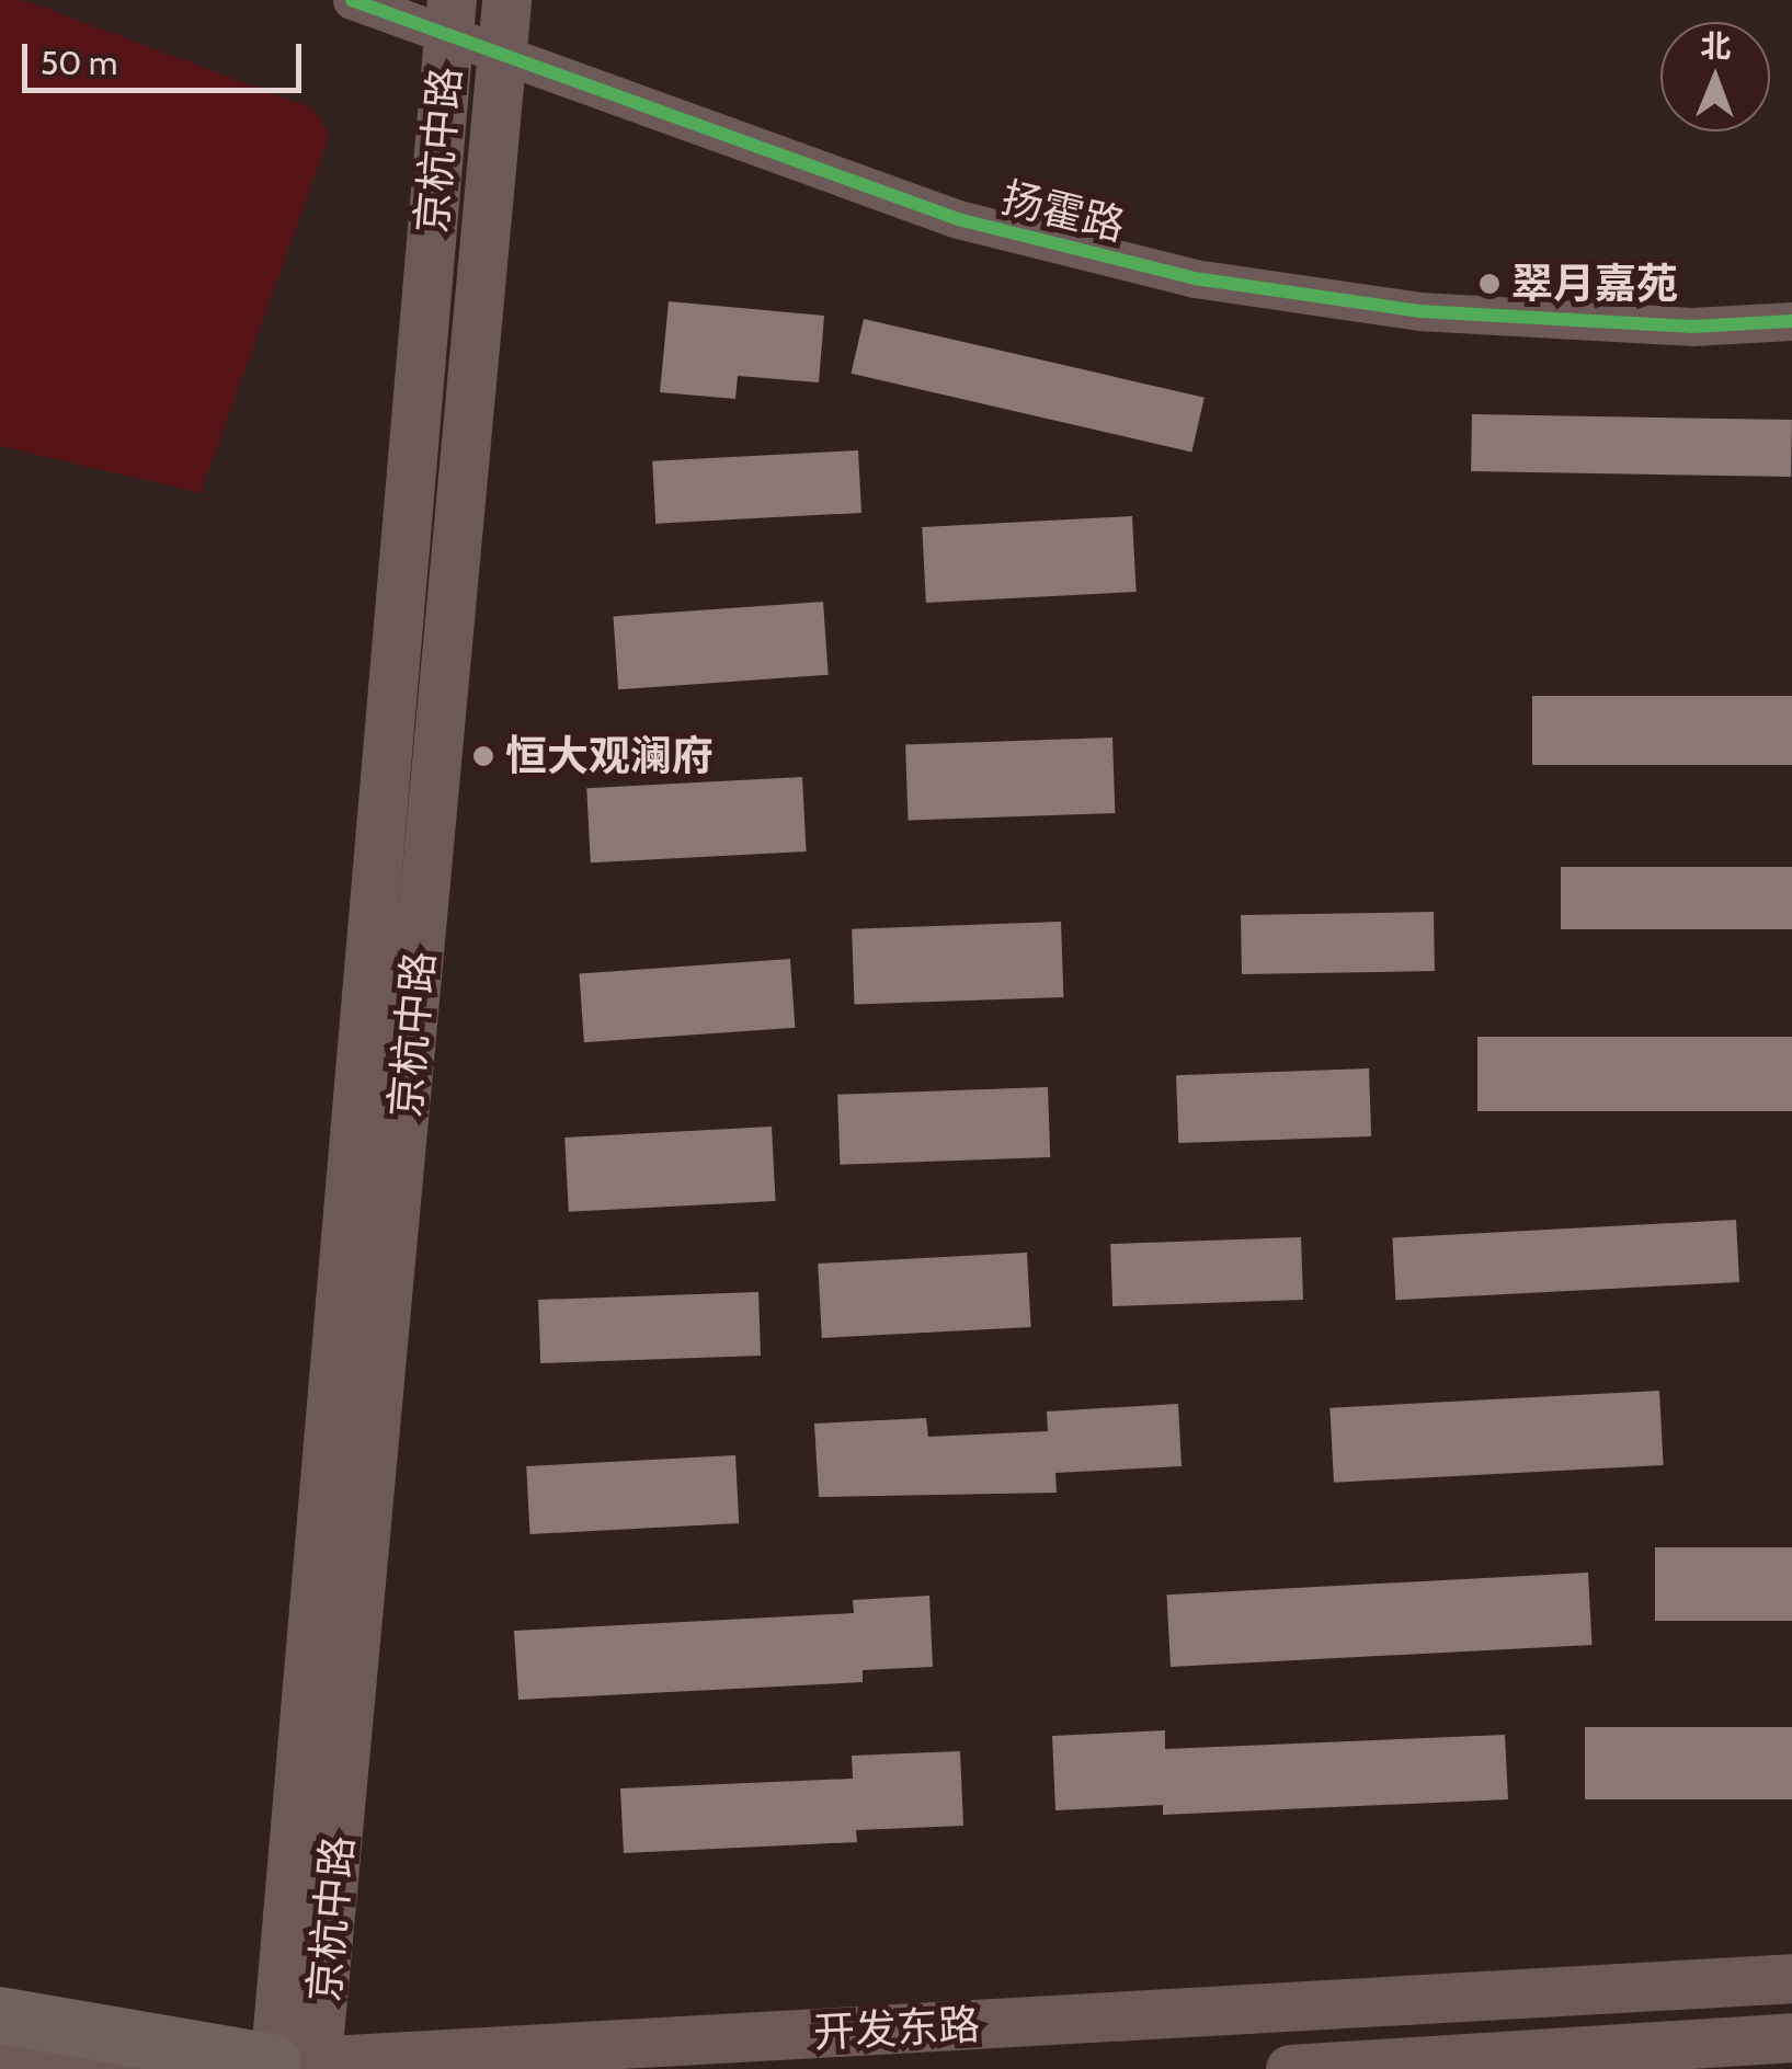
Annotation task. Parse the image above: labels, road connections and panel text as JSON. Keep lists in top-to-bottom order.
{
  "streets": {
    "main road": ["京杭中路", "开发东路"],
    "street": ["扬霍路"]
  },
  "crossings": [
    ["京杭中路", "扬霍路"],
    ["京杭中路", "开发东路"]
  ],
  "places": ["翠月嘉苑", "恒大观澜府"],
  "scale_bar": "50 m",
  "north": "top"
}
